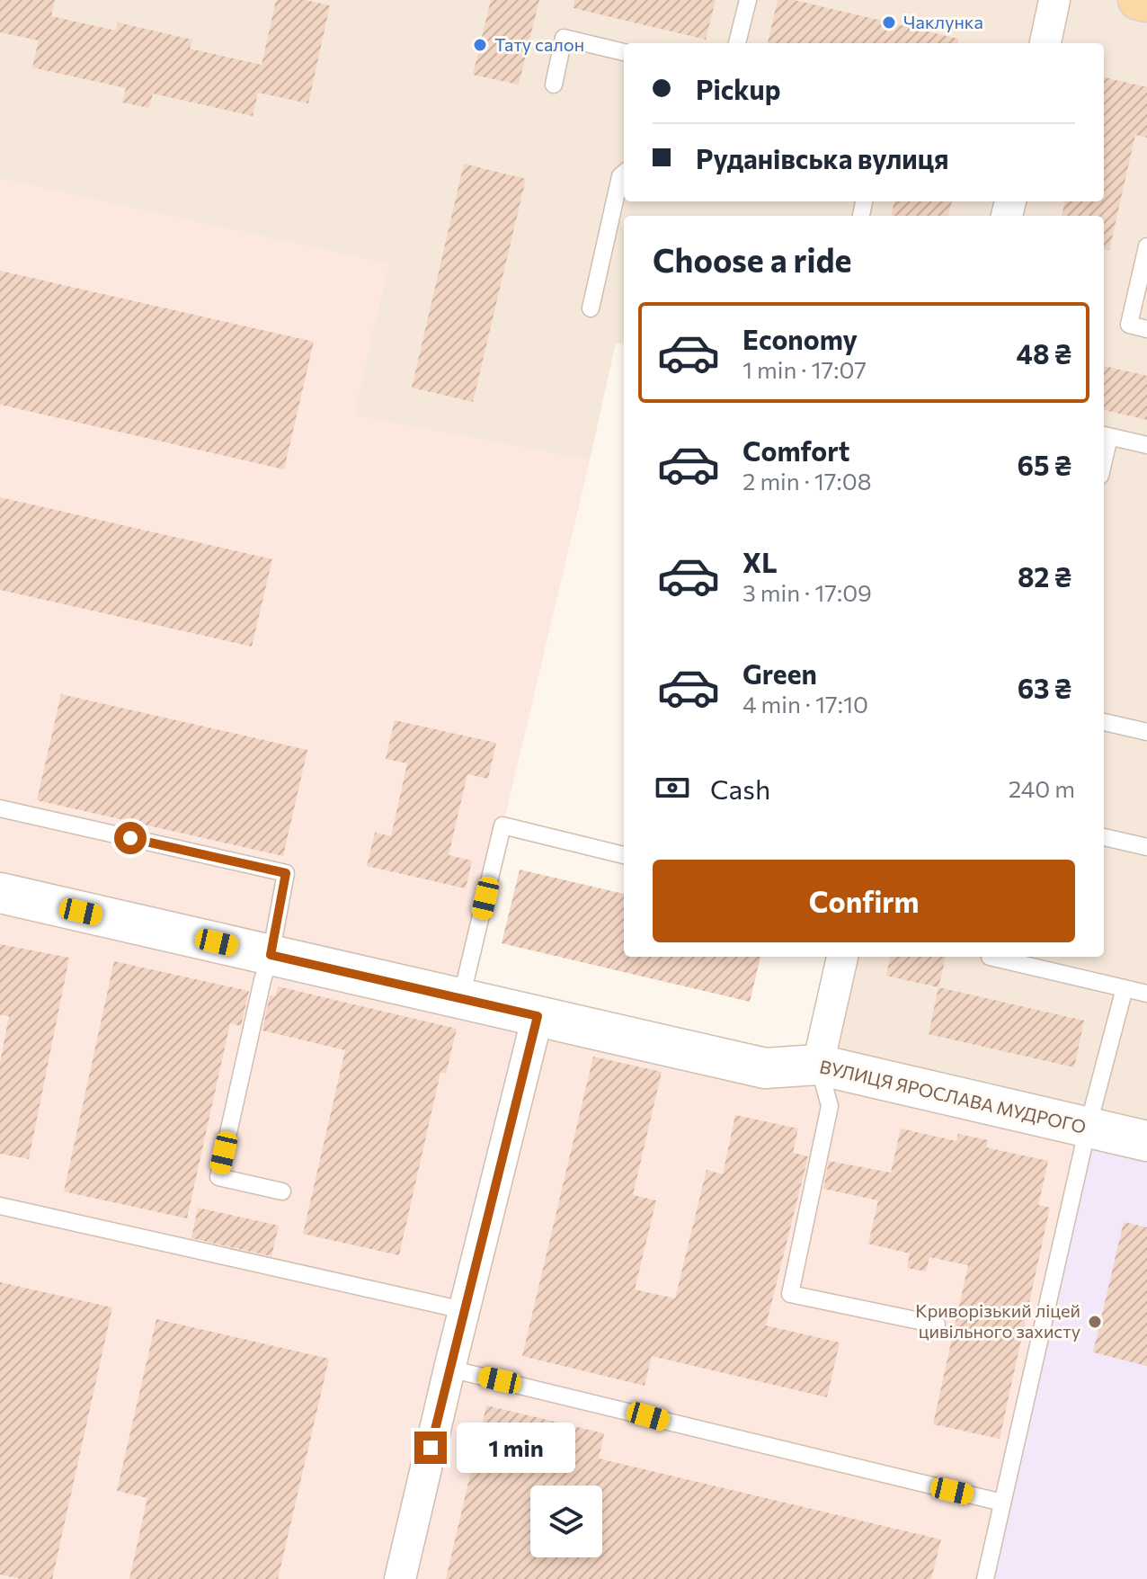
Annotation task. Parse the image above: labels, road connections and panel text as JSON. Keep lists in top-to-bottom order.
{
  "streets": {
    "street": ["ВУЛИЦЯ ЯРОСЛАВА МУДРОГО"]
  },
  "places": ["Чаклунка", "Тату салон", "Криворізький ліцей цивільного захисту"],
  "page": {
    "banner": ["Pickup", "Руданівська вулиця"],
    "heading": "Choose a ride",
    "list": [
      {
        "name": "Economy",
        "note": "1 min · 17:07",
        "value": "48 ₴"
      },
      {
        "name": "Comfort",
        "note": "2 min · 17:08",
        "value": "65 ₴"
      },
      {
        "name": "XL",
        "note": "3 min · 17:09",
        "value": "82 ₴"
      },
      {
        "name": "Green",
        "note": "4 min · 17:10",
        "value": "63 ₴"
      }
    ],
    "pay": ["Cash", "240 m"],
    "buttons": "Confirm",
    "bubble": "1 min"
  }
}
